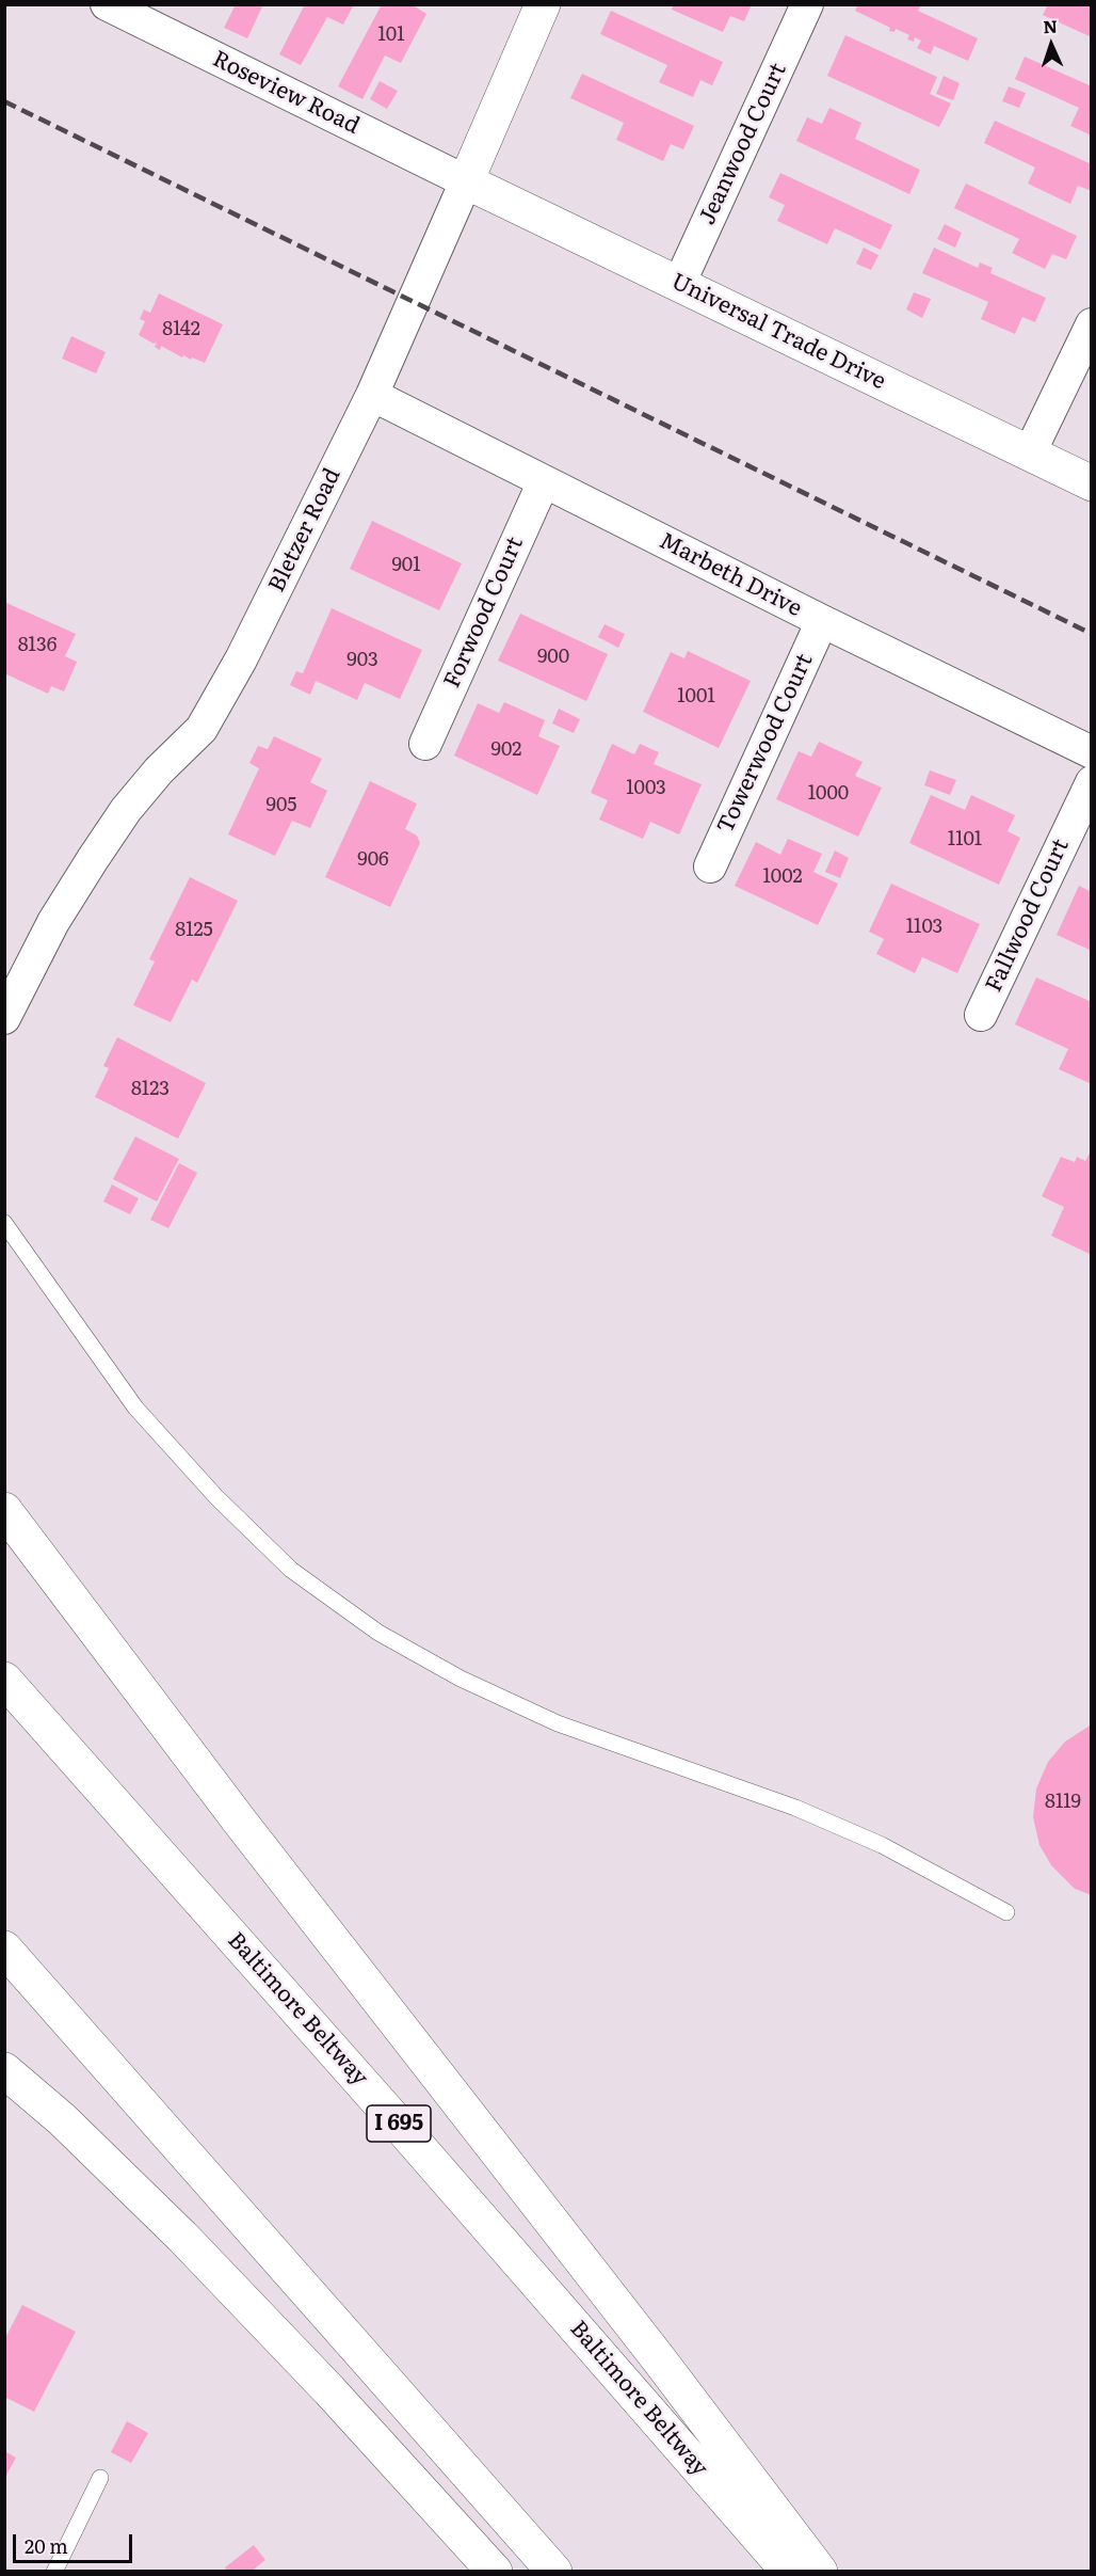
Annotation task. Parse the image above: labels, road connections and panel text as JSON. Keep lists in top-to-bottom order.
{
  "streets": {
    "main road": [
      "Universal Trade Drive",
      "Bletzer Road",
      "Baltimore Beltway",
      "I 695"
    ],
    "street": [
      "Roseview Road",
      "Jeanwood Court",
      "Marbeth Drive",
      "Forwood Court",
      "Towerwood Court",
      "Fallwood Court"
    ]
  },
  "crossings": [
    ["Roseview Road", "Universal Trade Drive"],
    ["Roseview Road", "Bletzer Road"],
    ["Jeanwood Court", "Universal Trade Drive"],
    ["Universal Trade Drive", "Bletzer Road"],
    ["Bletzer Road", "Marbeth Drive"],
    ["Marbeth Drive", "Forwood Court"],
    ["Marbeth Drive", "Towerwood Court"]
  ],
  "house_numbers": [
    "101",
    "8142",
    "901",
    "8136",
    "900",
    "903",
    "1001",
    "902",
    "1003",
    "1000",
    "905",
    "1101",
    "906",
    "1002",
    "1103",
    "8125",
    "8123",
    "8119"
  ],
  "scale_bar": "20 m",
  "north": "top"
}
